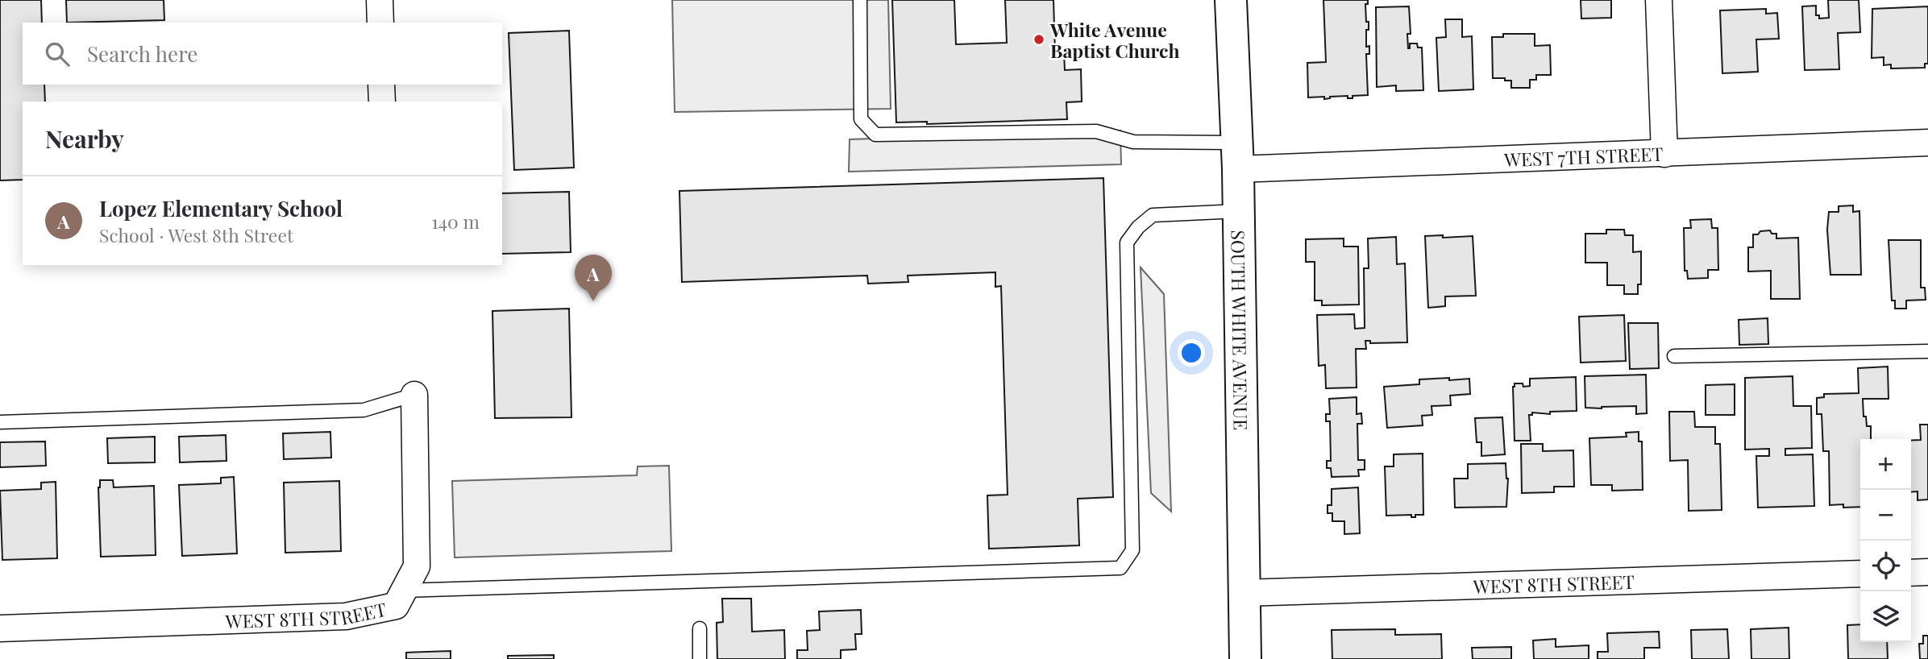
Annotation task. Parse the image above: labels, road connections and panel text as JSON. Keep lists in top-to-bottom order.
{
  "streets": {
    "street": ["WEST 7TH STREET", "SOUTH WHITE AVENUE", "WEST 8TH STREET"]
  },
  "crossings": [
    ["WEST 7TH STREET", "SOUTH WHITE AVENUE"],
    ["SOUTH WHITE AVENUE", "WEST 8TH STREET"]
  ],
  "places": ["White Avenue Baptist Church"],
  "page": {
    "search": "Search here",
    "heading": "Nearby",
    "list": [
      {
        "mark": "A",
        "name": "Lopez Elementary School",
        "note": "School · West 8th Street",
        "value": "140 m"
      }
    ],
    "pins": "A",
    "map_buttons": ["+", "−"]
  }
}
